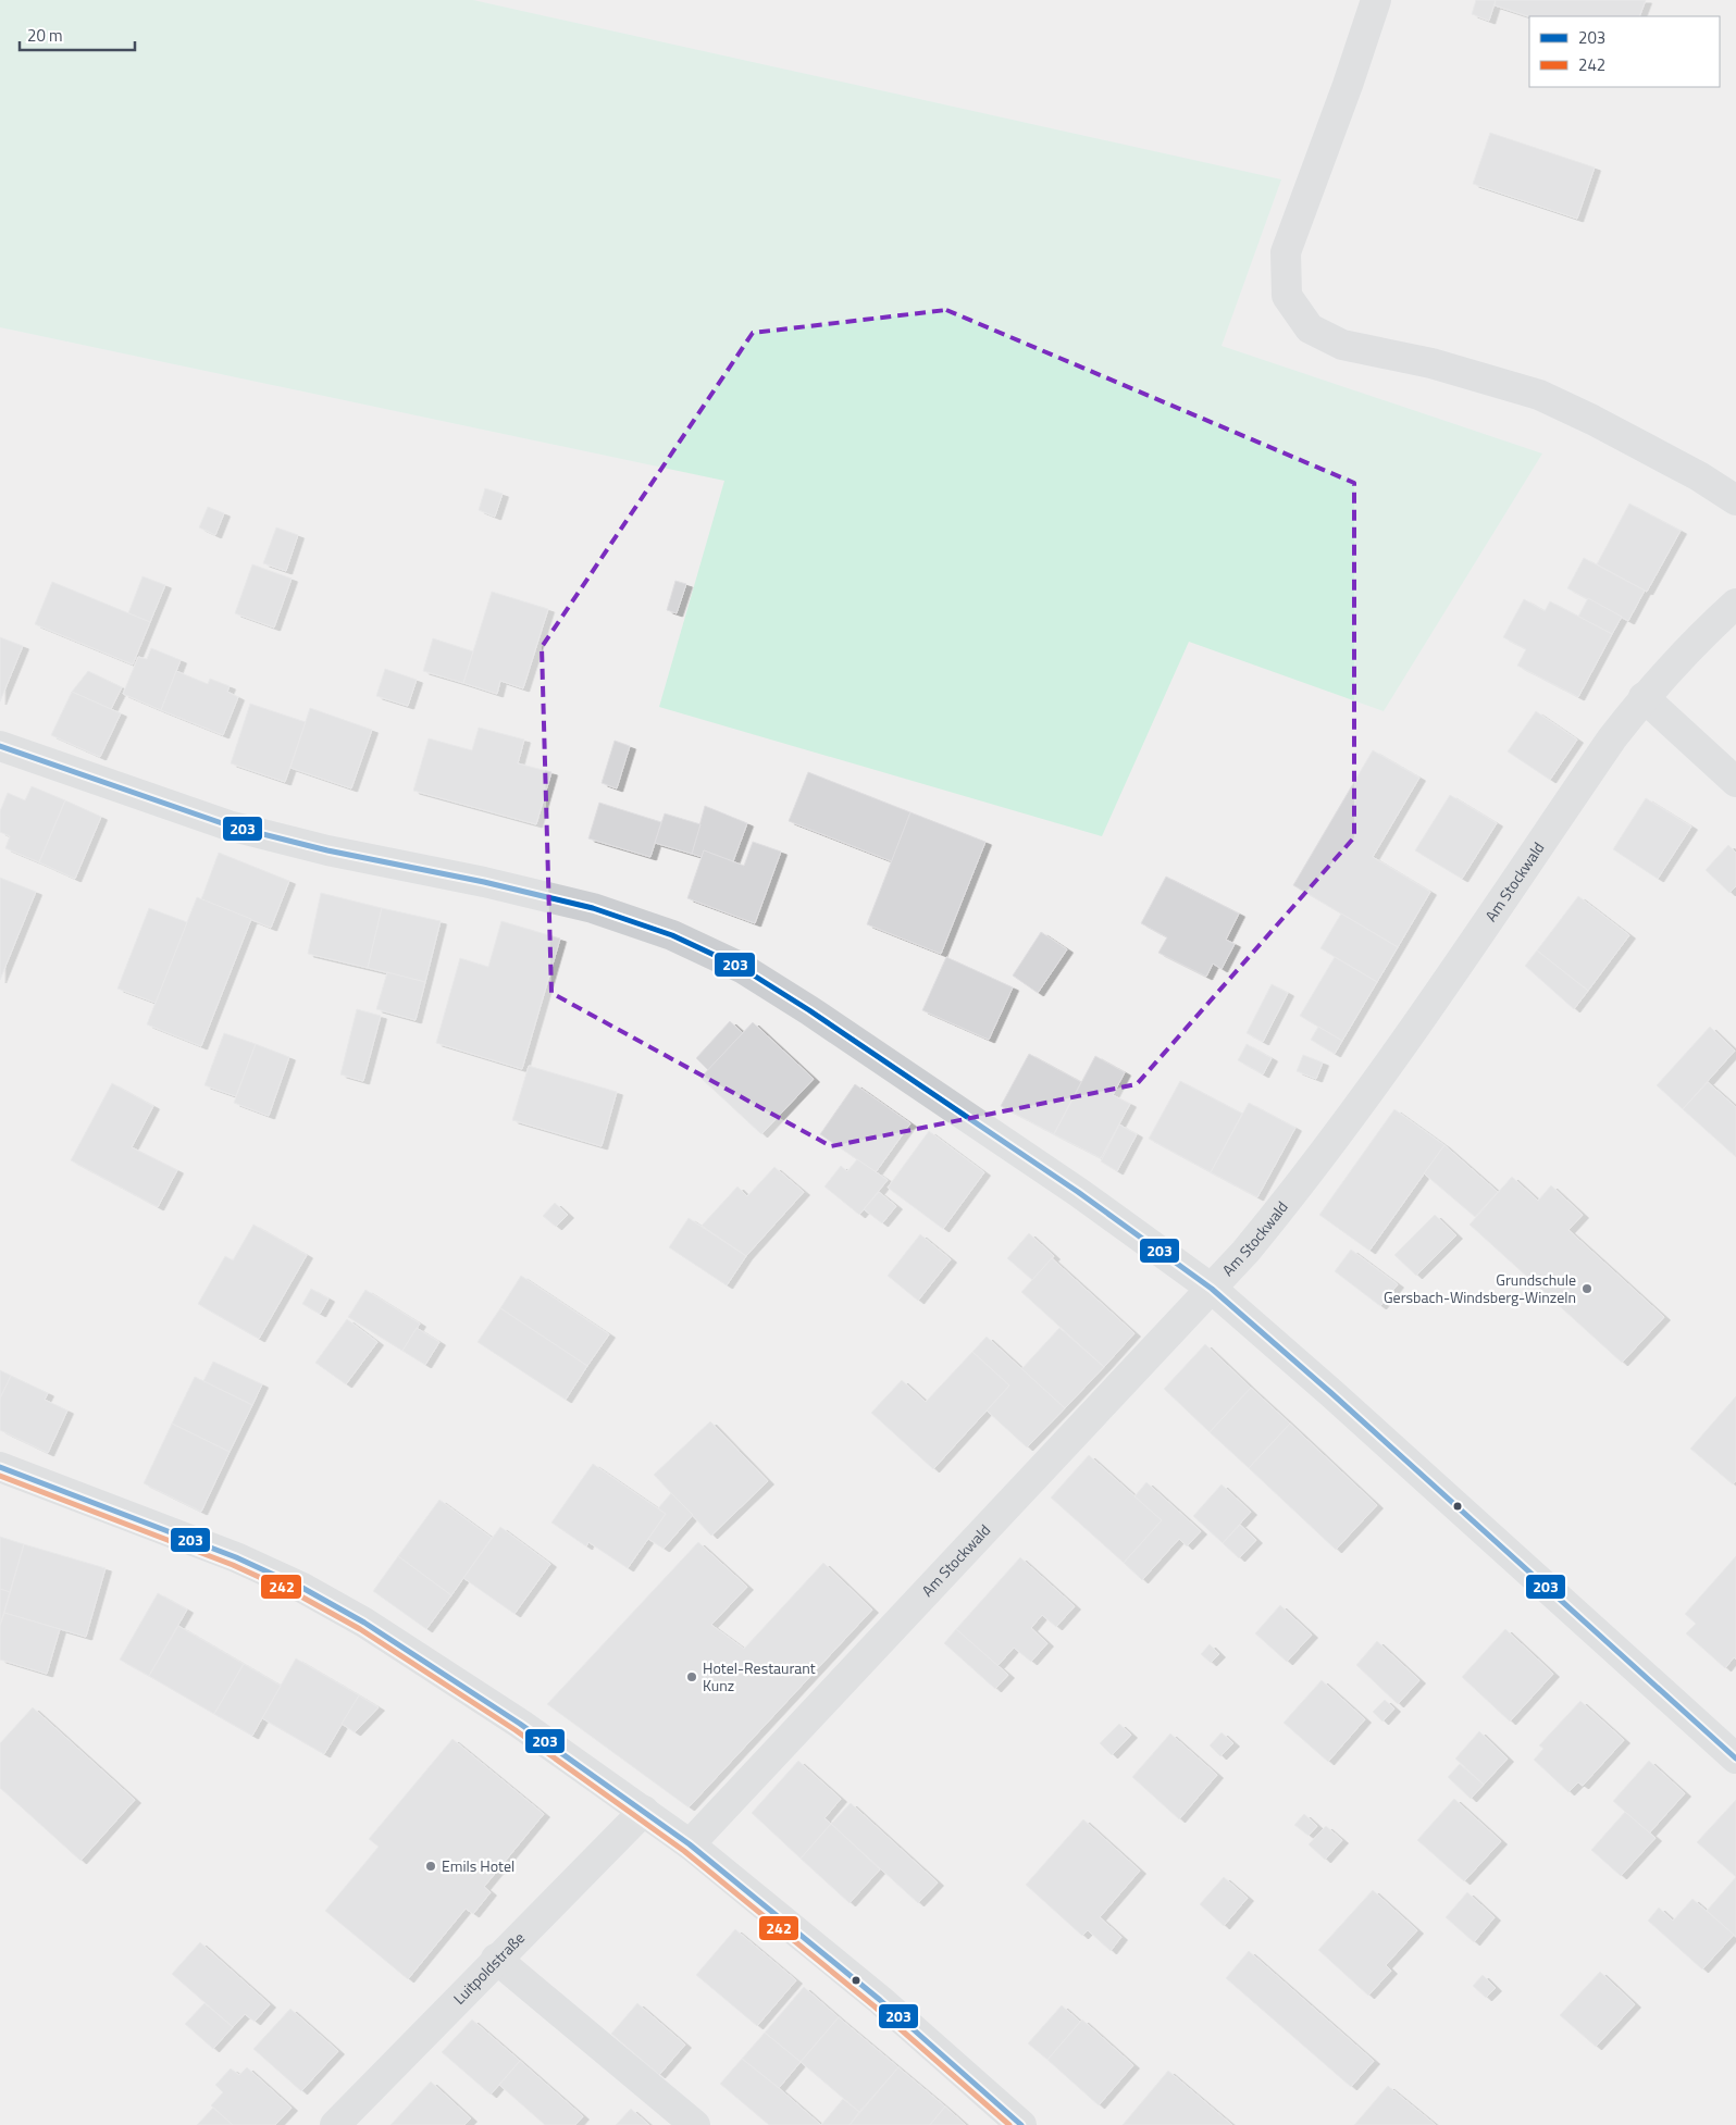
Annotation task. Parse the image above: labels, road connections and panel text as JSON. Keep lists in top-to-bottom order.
{
  "streets": {
    "street": ["Am Stockwald", "Luitpoldstraße"]
  },
  "places": ["Grundschule Gersbach-Windsberg-Winzeln", "Hotel-Restaurant Kunz", "Emils Hotel"],
  "lines": ["transit line 203", "transit line 242"],
  "legend": ["203", "242"],
  "scale_bar": "20 m"
}
